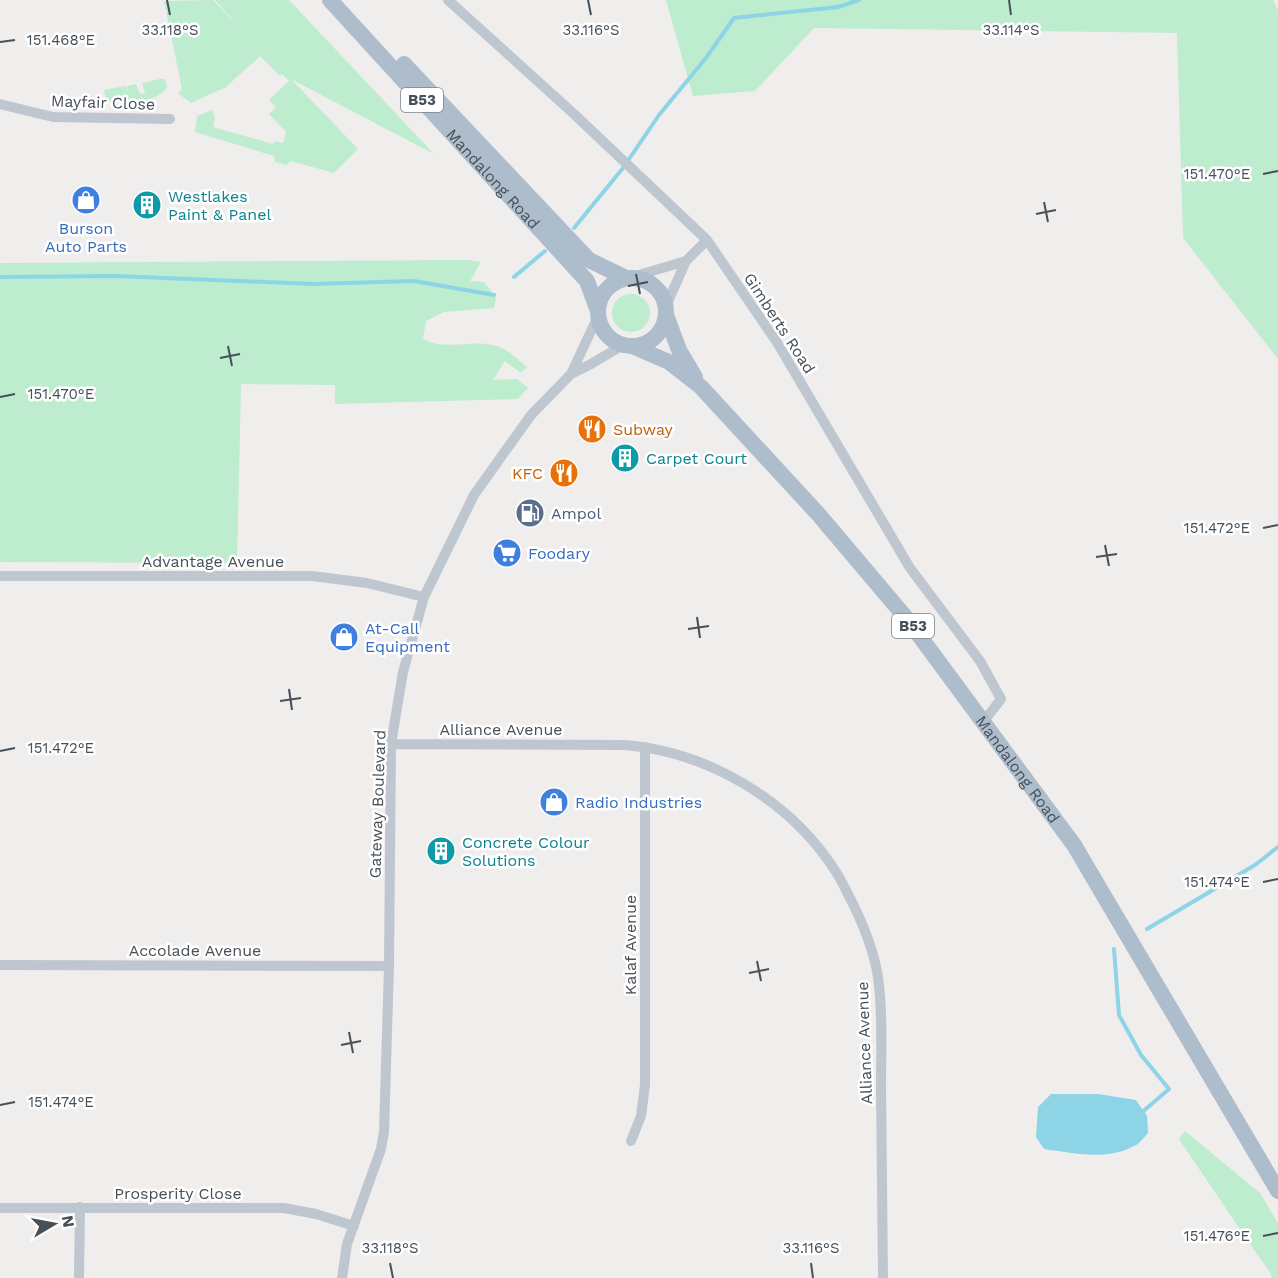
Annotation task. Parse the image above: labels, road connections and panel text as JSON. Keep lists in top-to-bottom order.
{
  "streets": {
    "main road": ["B53", "Mandalong Road"],
    "street": [
      "Mayfair Close",
      "Gimberts Road",
      "Advantage Avenue",
      "Alliance Avenue",
      "Gateway Boulevard",
      "Kalaf Avenue",
      "Accolade Avenue",
      "Prosperity Close"
    ]
  },
  "crossings": [
    ["B53", "Mandalong Road"],
    ["B53", "Gateway Boulevard"],
    ["Mandalong Road", "Gimberts Road"],
    ["Mandalong Road", "Gateway Boulevard"],
    ["Advantage Avenue", "Gateway Boulevard"],
    ["Alliance Avenue", "Gateway Boulevard"],
    ["Alliance Avenue", "Kalaf Avenue"],
    ["Gateway Boulevard", "Accolade Avenue"],
    ["Gateway Boulevard", "Prosperity Close"]
  ],
  "places": {
    "shop": ["Burson Auto Parts", "At-Call Equipment", "Radio Industries"],
    "building": ["Westlakes Paint & Panel", "Carpet Court", "Concrete Colour Solutions"],
    "restaurant": ["Subway", "KFC"],
    "fuel station": ["Ampol"],
    "supermarket": ["Foodary"]
  },
  "north": "right",
  "coordinates": [
    "33.118°S",
    "33.116°S",
    "33.114°S",
    "151.468°E",
    "151.470°E",
    "151.472°E",
    "151.474°E",
    "151.476°E"
  ]
}
